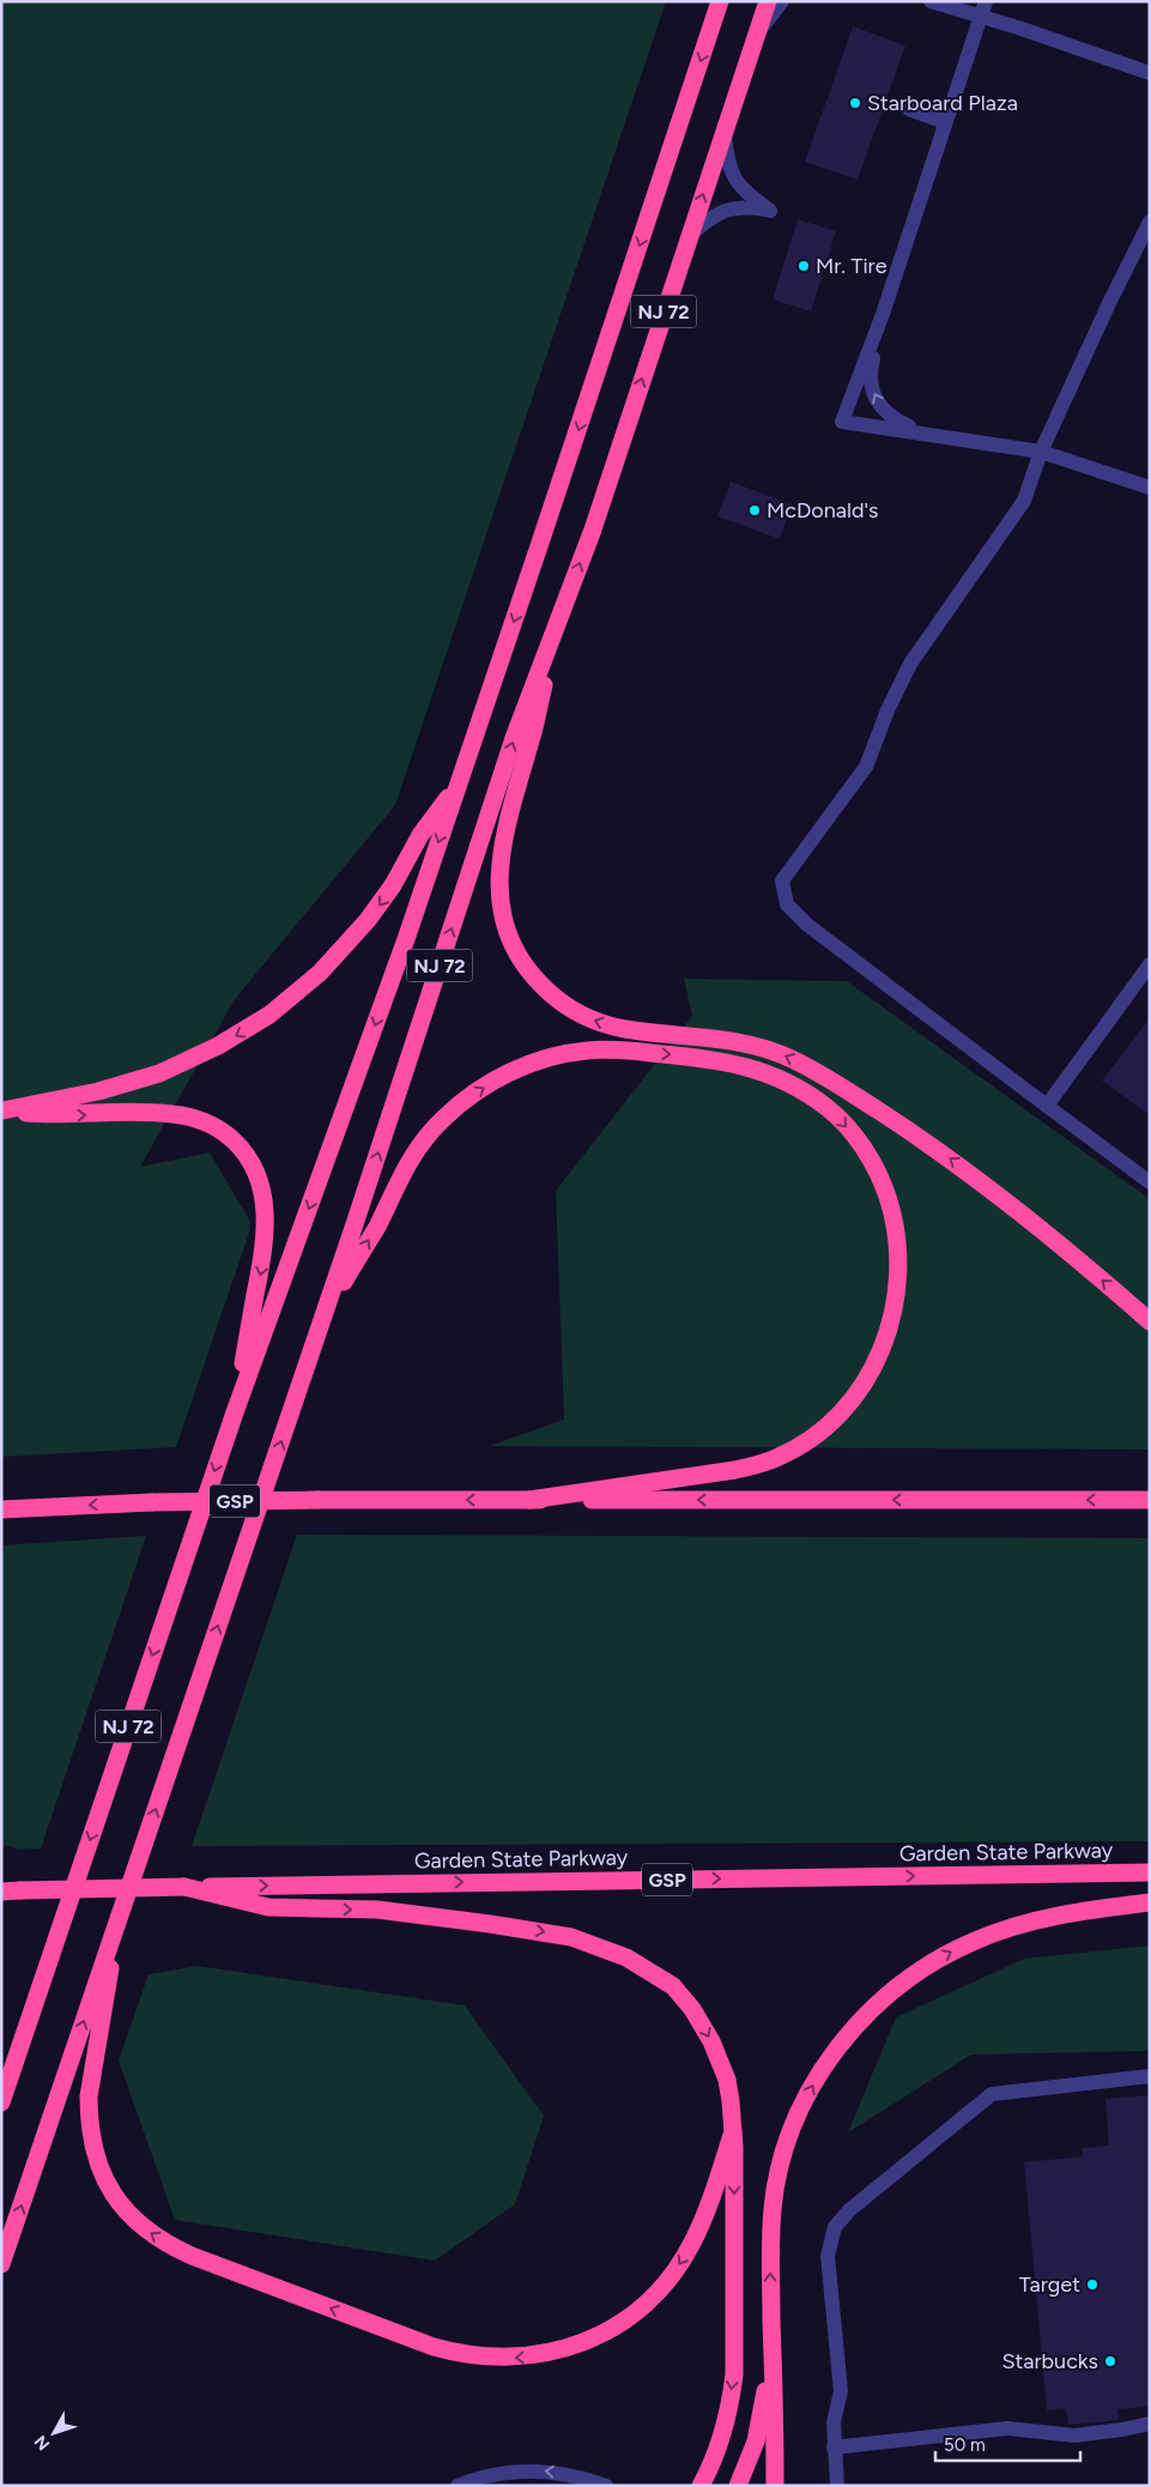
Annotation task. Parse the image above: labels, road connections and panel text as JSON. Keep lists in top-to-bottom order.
{
  "streets": {
    "highway": ["NJ 72", "GSP", "Garden State Parkway"]
  },
  "one_way": ["Garden State Parkway"],
  "places": [
    "Starboard Plaza",
    "Mr. Tire",
    "McDonald's",
    "Target",
    "Starbucks"
  ],
  "scale_bar": "50 m",
  "north": "bottom left"
}
